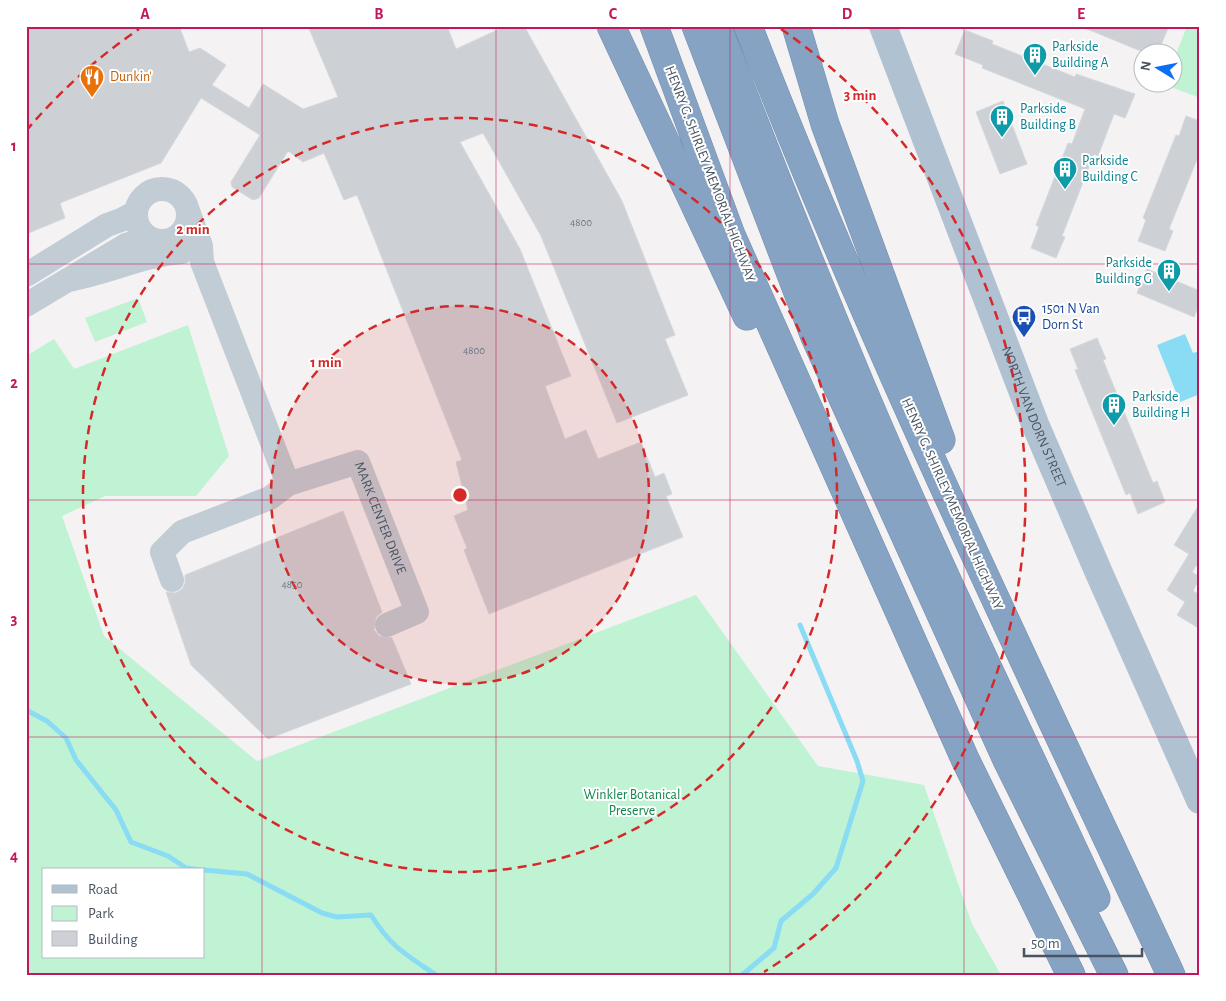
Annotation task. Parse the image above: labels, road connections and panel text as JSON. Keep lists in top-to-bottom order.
{
  "streets": {
    "highway": ["HENRY G. SHIRLEY MEMORIAL HIGHWAY"],
    "main road": ["NORTH VAN DORN STREET"],
    "street": ["MARK CENTER DRIVE"]
  },
  "parks": ["Winkler Botanical Preserve"],
  "places": {
    "building": [
      "Parkside Building A",
      "Parkside Building B",
      "Parkside Building C",
      "Parkside Building G",
      "Parkside Building H"
    ],
    "restaurant": ["Dunkin'"],
    "bus stop": ["1501 N Van Dorn St"]
  },
  "house_numbers": ["4800", "4800", "4850"],
  "legend": ["Road", "Park", "Building"],
  "scale_bar": "50 m",
  "north": "left",
  "grid": {
    "columns": [
      "A",
      "B",
      "C",
      "D",
      "E"
    ],
    "rows": [
      "1",
      "2",
      "3",
      "4"
    ]
  },
  "rings": ["3 min", "2 min", "1 min"]
}
